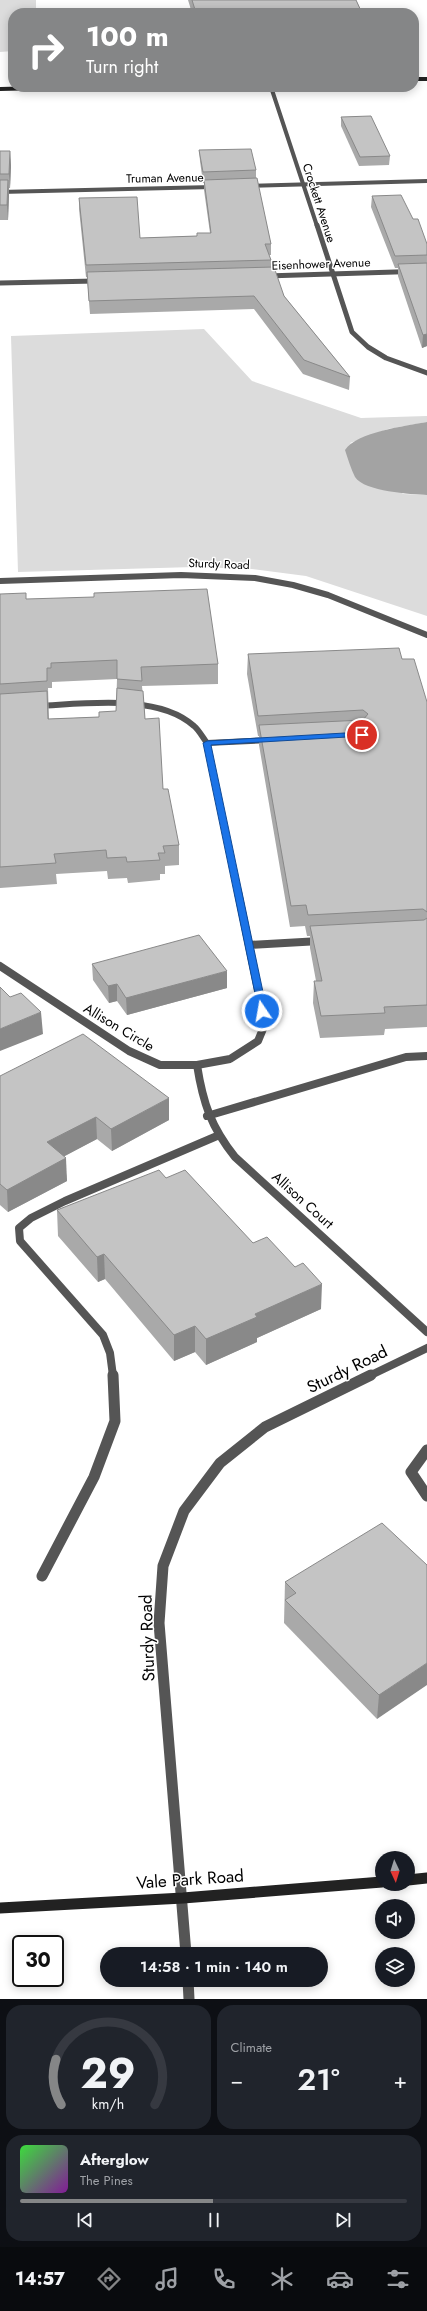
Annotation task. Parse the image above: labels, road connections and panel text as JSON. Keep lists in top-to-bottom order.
{
  "streets": {
    "main road": ["Vale Park Road"],
    "street": [
      "Truman Avenue",
      "Crockett Avenue",
      "Eisenhower Avenue",
      "Sturdy Road",
      "Allison Circle",
      "Allison Court"
    ]
  },
  "crossings": [
    ["Crockett Avenue", "Eisenhower Avenue"],
    ["Sturdy Road", "Vale Park Road"],
    ["Allison Circle", "Allison Court"]
  ],
  "north": "bottom",
  "page": {
    "turn": ["100 m", "Turn right"],
    "limit": "30",
    "trip": "14:58 · 1 min · 140 m",
    "tile": "Climate",
    "heat": ["−", "21°", "+"],
    "song": ["Afterglow", "The Pines"],
    "tabs": "14:57",
    "gauge": ["29", "km/h"]
  }
}
